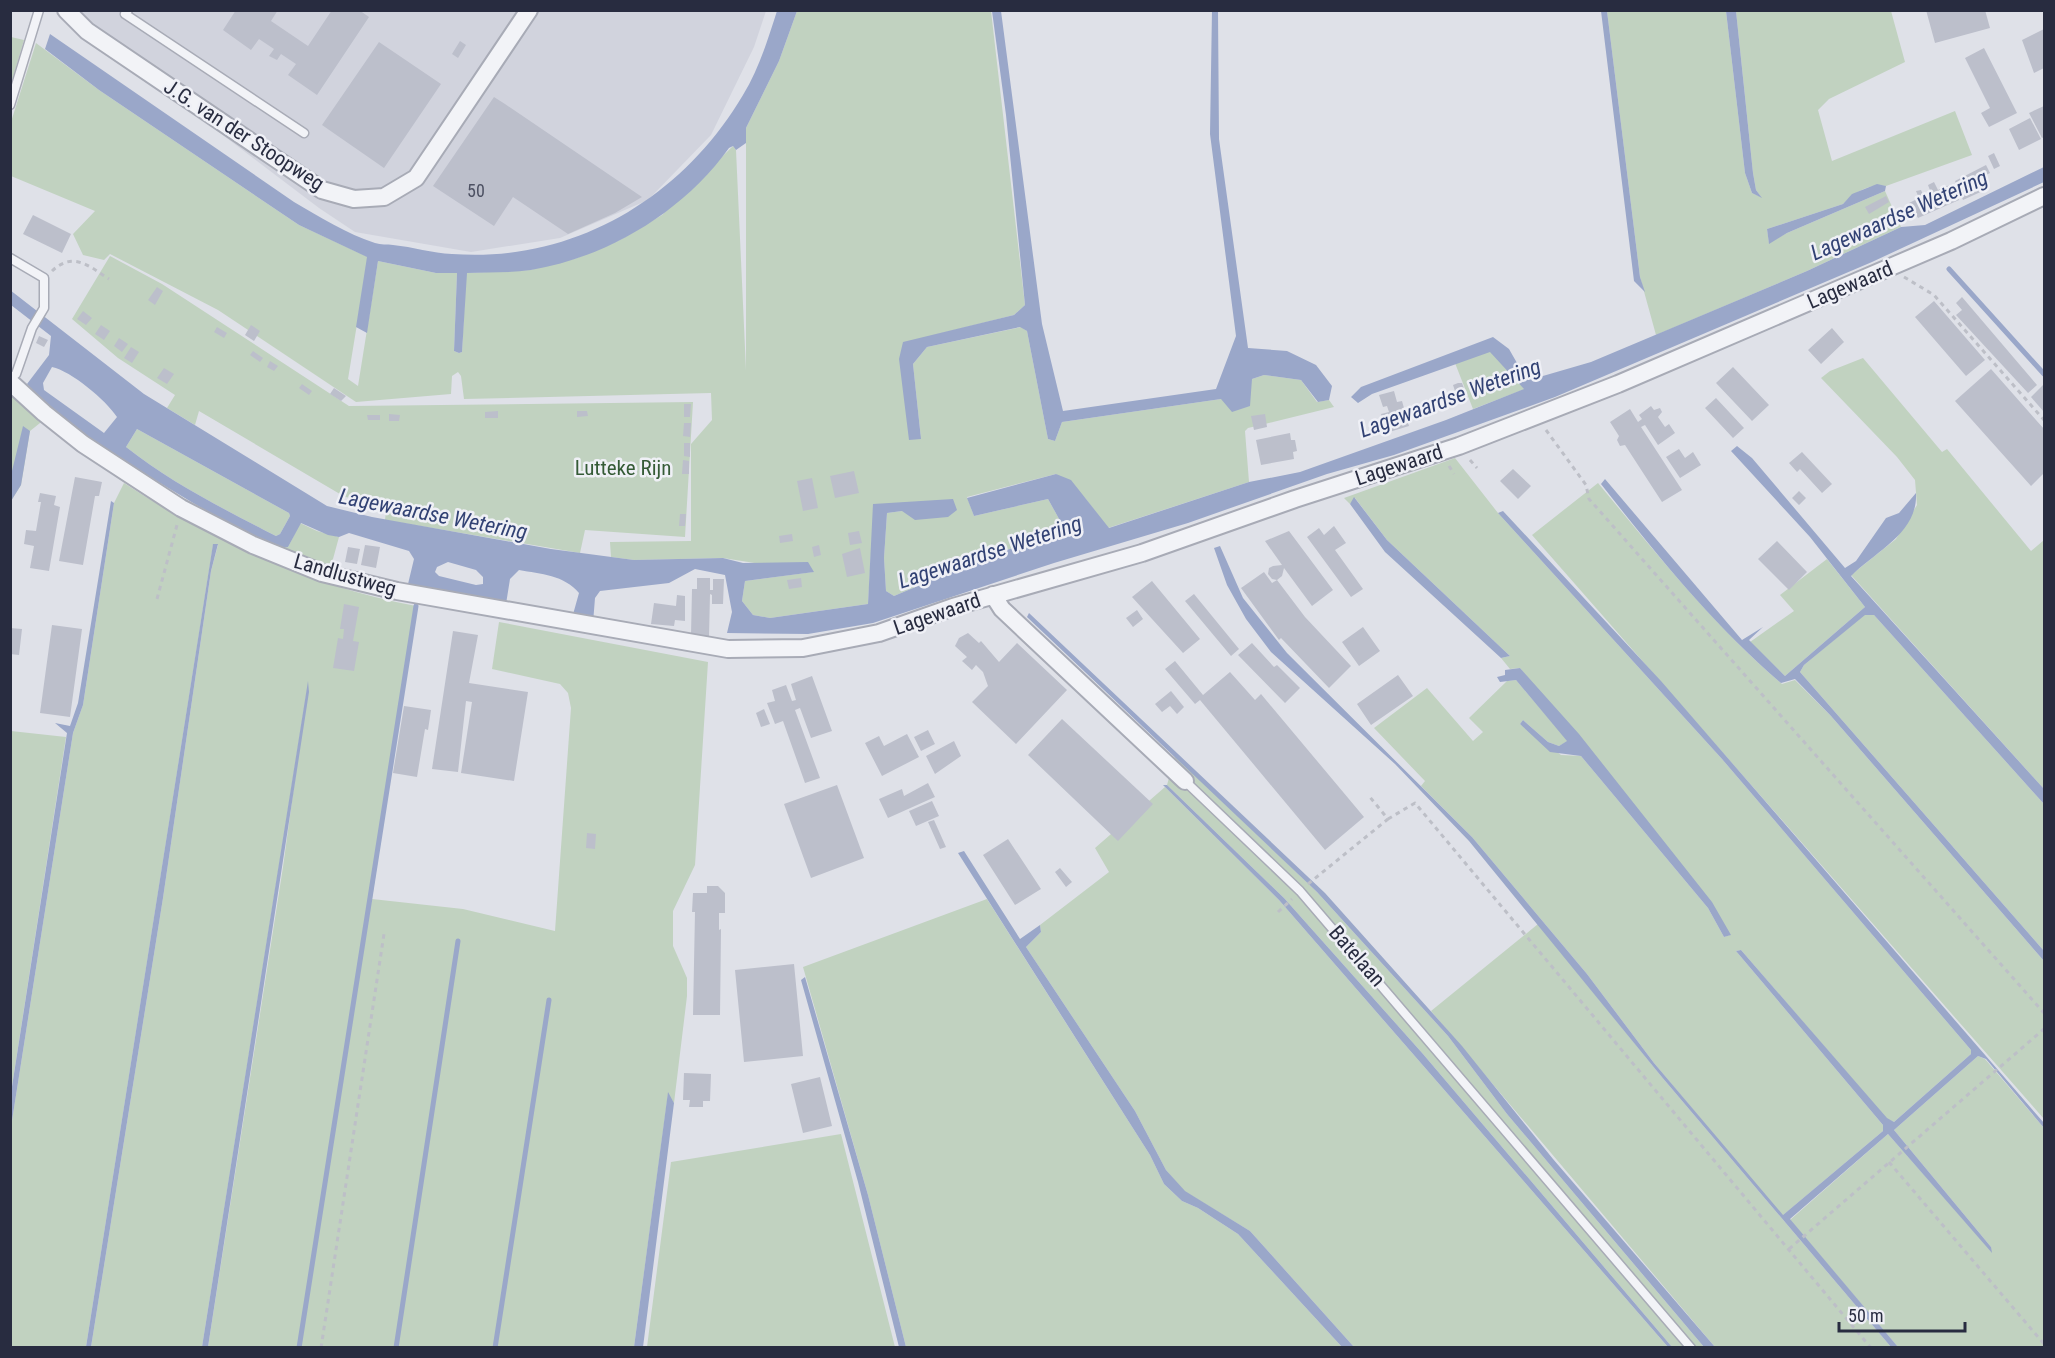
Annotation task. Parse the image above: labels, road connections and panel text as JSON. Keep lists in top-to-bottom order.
{
  "streets": {
    "street": [
      "J.G. van der Stoopweg",
      "Lagewaard",
      "Landlustweg",
      "Batelaan"
    ]
  },
  "crossings": [
    ["Lagewaard", "Landlustweg"],
    ["Lagewaard", "Batelaan"]
  ],
  "water": ["Lagewaardse Wetering"],
  "parks": ["Lutteke Rijn"],
  "house_numbers": ["50"],
  "scale_bar": "50 m"
}
